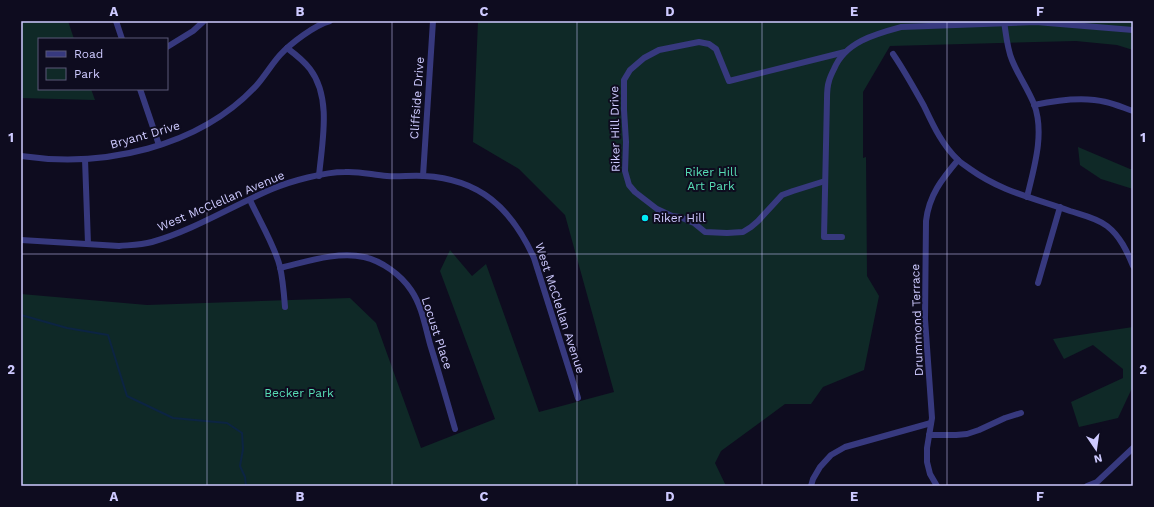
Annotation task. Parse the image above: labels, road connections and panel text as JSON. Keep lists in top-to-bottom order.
{
  "streets": {
    "street": [
      "Cliffside Drive",
      "Riker Hill Drive",
      "Bryant Drive",
      "West McClellan Avenue",
      "Drummond Terrace",
      "Locust Place"
    ]
  },
  "crossings": [
    ["Cliffside Drive", "West McClellan Avenue"]
  ],
  "parks": ["Riker Hill Art Park", "Becker Park"],
  "places": ["Riker Hill"],
  "legend": ["Road", "Park"],
  "north": "bottom",
  "grid": {
    "columns": [
      "A",
      "B",
      "C",
      "D",
      "E",
      "F"
    ],
    "rows": ["1", "2"]
  }
}
